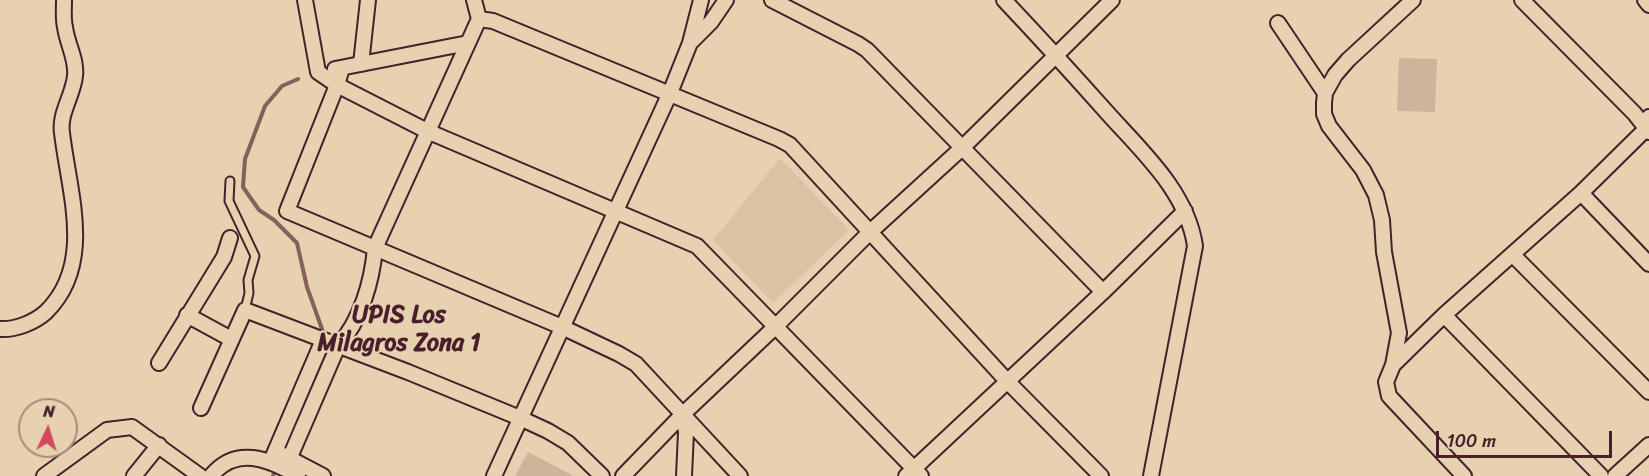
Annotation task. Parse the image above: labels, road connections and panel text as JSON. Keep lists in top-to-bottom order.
{
  "districts": ["UPIS Los Milagros Zona 1"],
  "scale_bar": "100 m",
  "north": "top"
}
